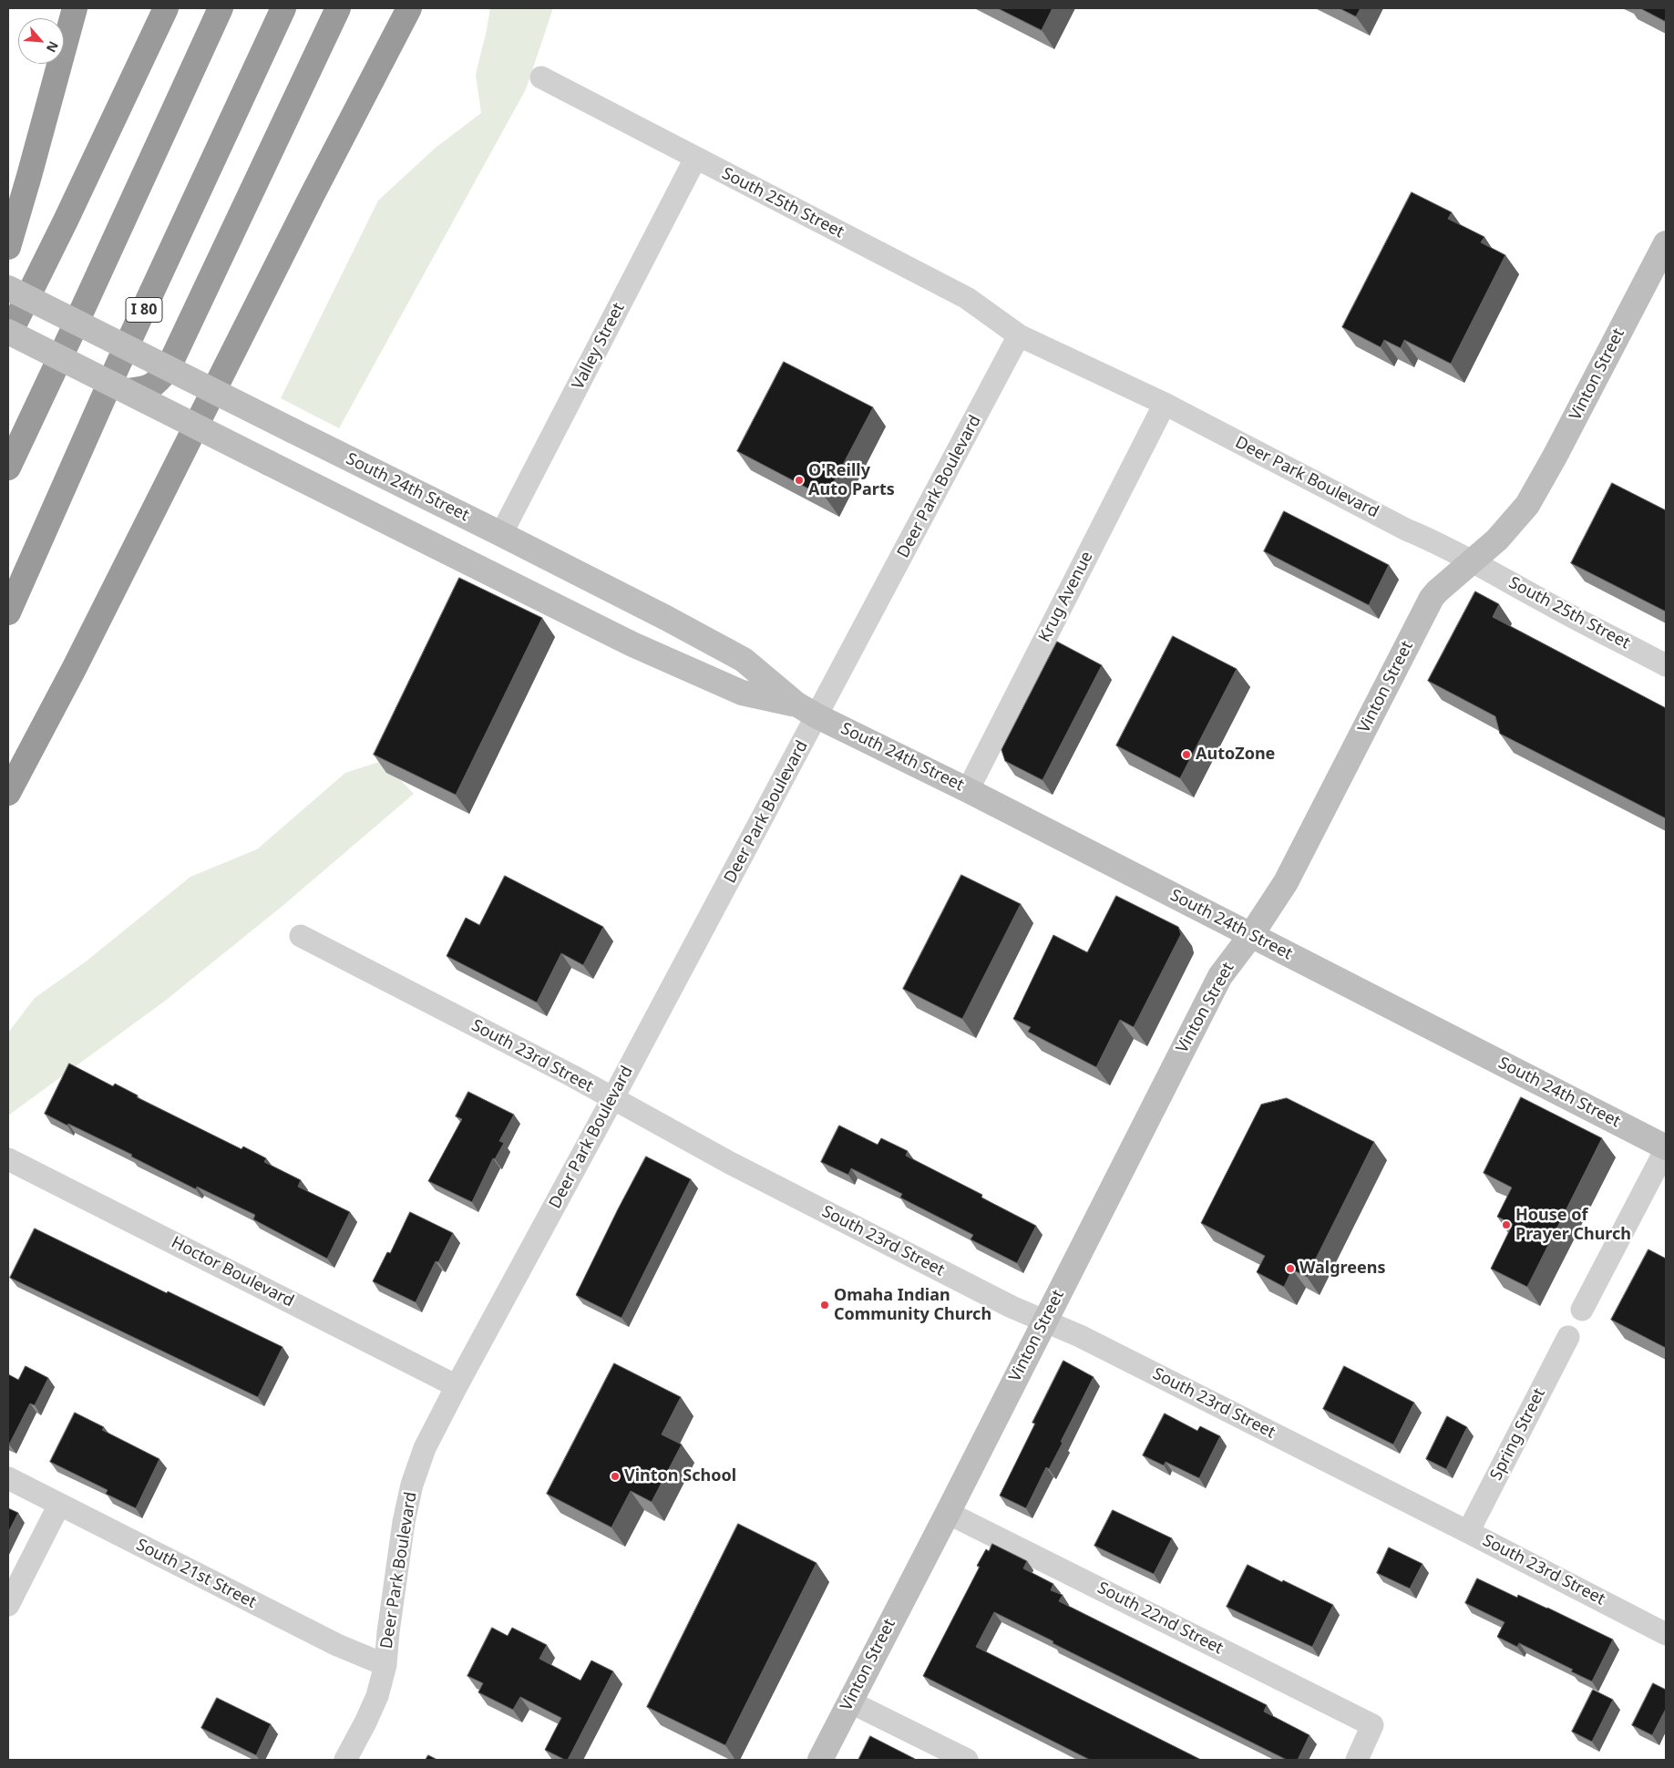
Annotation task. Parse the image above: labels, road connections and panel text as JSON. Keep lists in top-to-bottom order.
{
  "streets": {
    "highway": ["I 80"],
    "main road": ["Vinton Street", "South 24th Street"],
    "street": [
      "South 25th Street",
      "Valley Street",
      "Deer Park Boulevard",
      "Krug Avenue",
      "South 23rd Street",
      "Hoctor Boulevard",
      "Spring Street",
      "South 21st Street",
      "South 22nd Street"
    ]
  },
  "crossings": [
    ["South 25th Street", "Valley Street"],
    ["South 25th Street", "Vinton Street"],
    ["South 25th Street", "Deer Park Boulevard"],
    ["Valley Street", "South 24th Street"],
    ["Vinton Street", "Deer Park Boulevard"],
    ["Vinton Street", "South 24th Street"],
    ["Vinton Street", "South 23rd Street"],
    ["Vinton Street", "South 22nd Street"],
    ["Deer Park Boulevard", "South 24th Street"],
    ["Deer Park Boulevard", "Krug Avenue"],
    ["Deer Park Boulevard", "South 23rd Street"],
    ["Deer Park Boulevard", "Hoctor Boulevard"],
    ["Deer Park Boulevard", "South 21st Street"],
    ["South 24th Street", "Krug Avenue"],
    ["South 23rd Street", "Spring Street"]
  ],
  "places": [
    "O'Reilly Auto Parts",
    "AutoZone",
    "House of Prayer Church",
    "Walgreens",
    "Omaha Indian Community Church",
    "Vinton School"
  ],
  "north": "bottom right"
}
